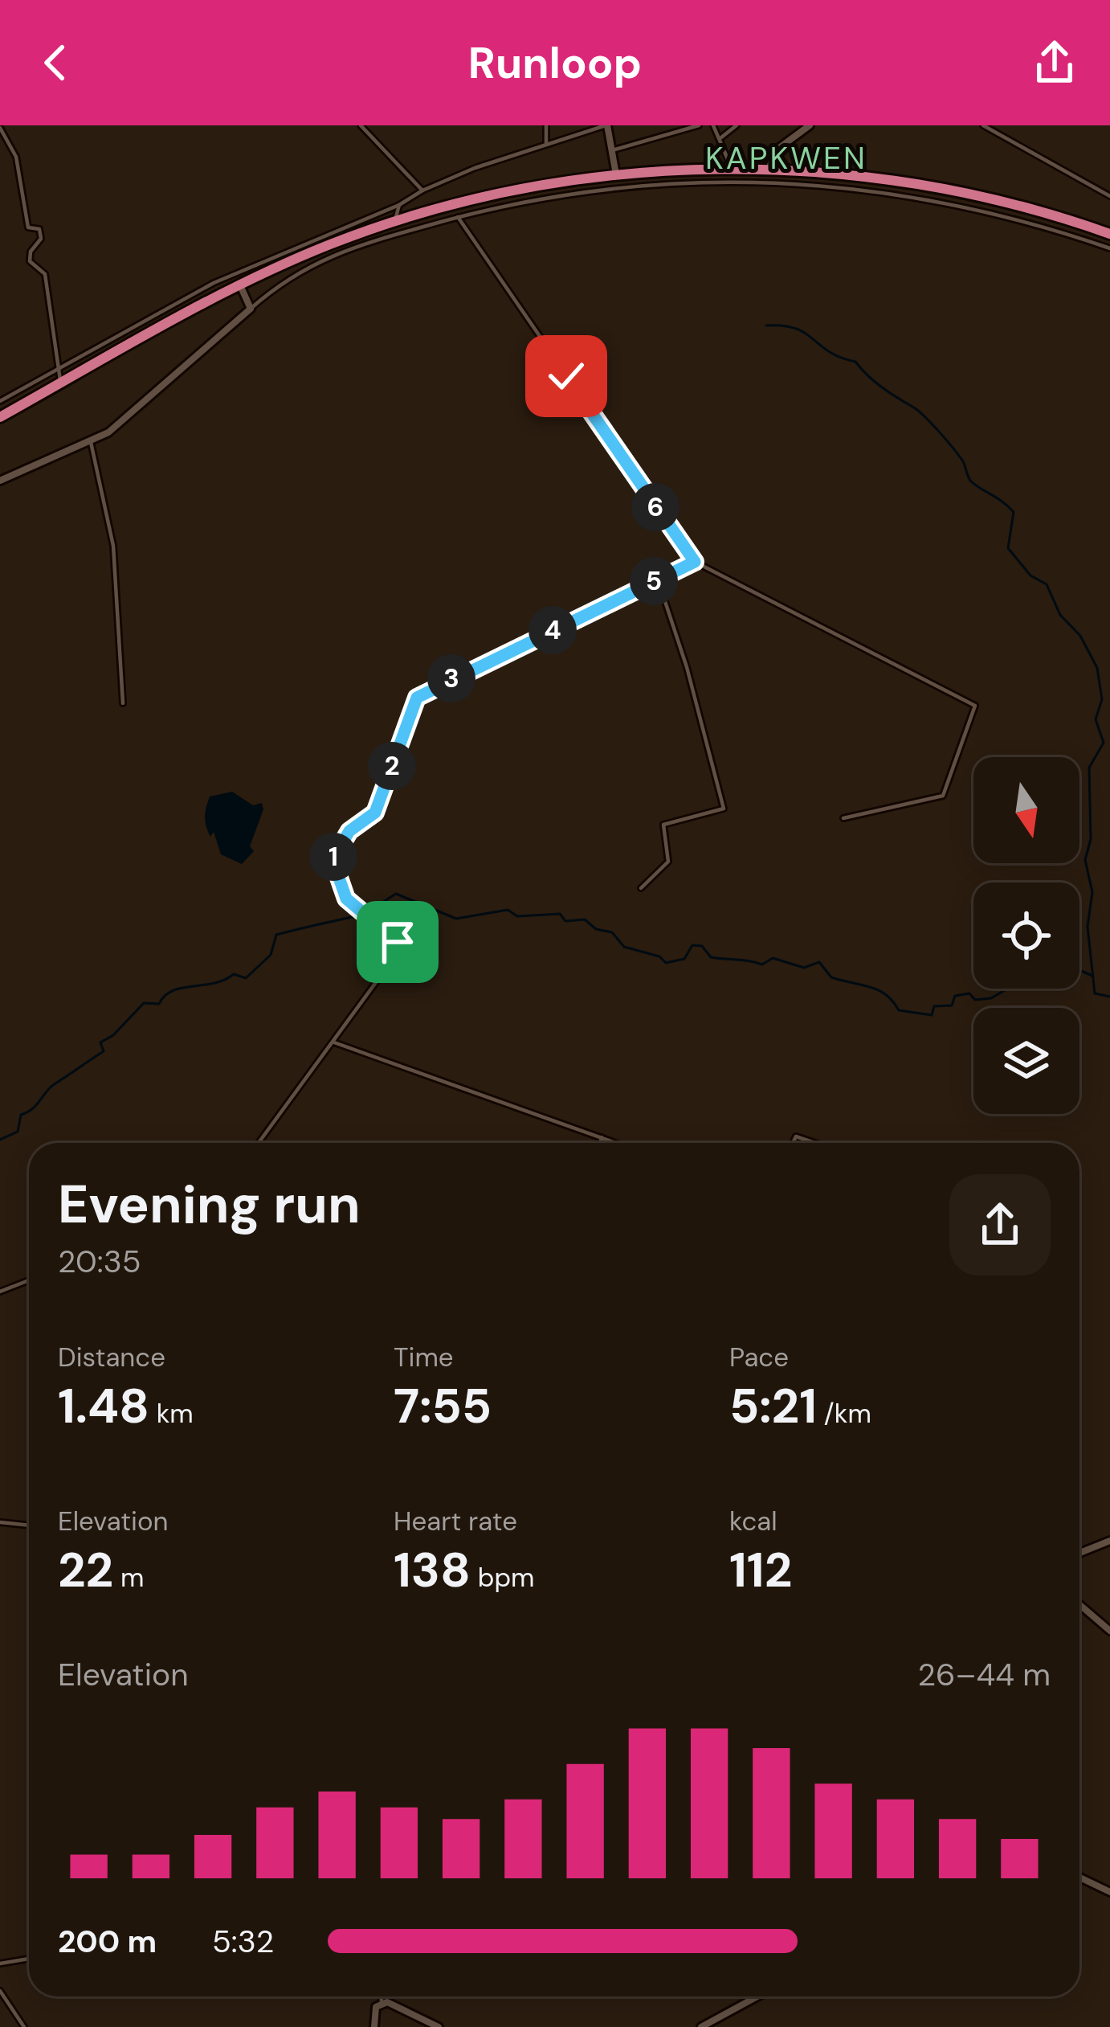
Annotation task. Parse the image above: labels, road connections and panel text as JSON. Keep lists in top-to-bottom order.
{
  "districts": ["KAPKWEN"],
  "north": "bottom",
  "page": {
    "header": "Runloop",
    "pins": [
      "6",
      "5",
      "4",
      "3",
      "2",
      "1"
    ],
    "heading": ["Evening run", "20:35"],
    "stats": [
      ["Distance", "1.48 km"],
      ["Time", "7:55"],
      ["Pace", "5:21 /km"],
      ["Elevation", "22 m"],
      ["Heart rate", "138 bpm"],
      ["kcal", "112"]
    ],
    "chart": ["Elevation", "26–44 m"],
    "list": [
      {
        "name": "200 m",
        "note": "5:32"
      }
    ]
  }
}
